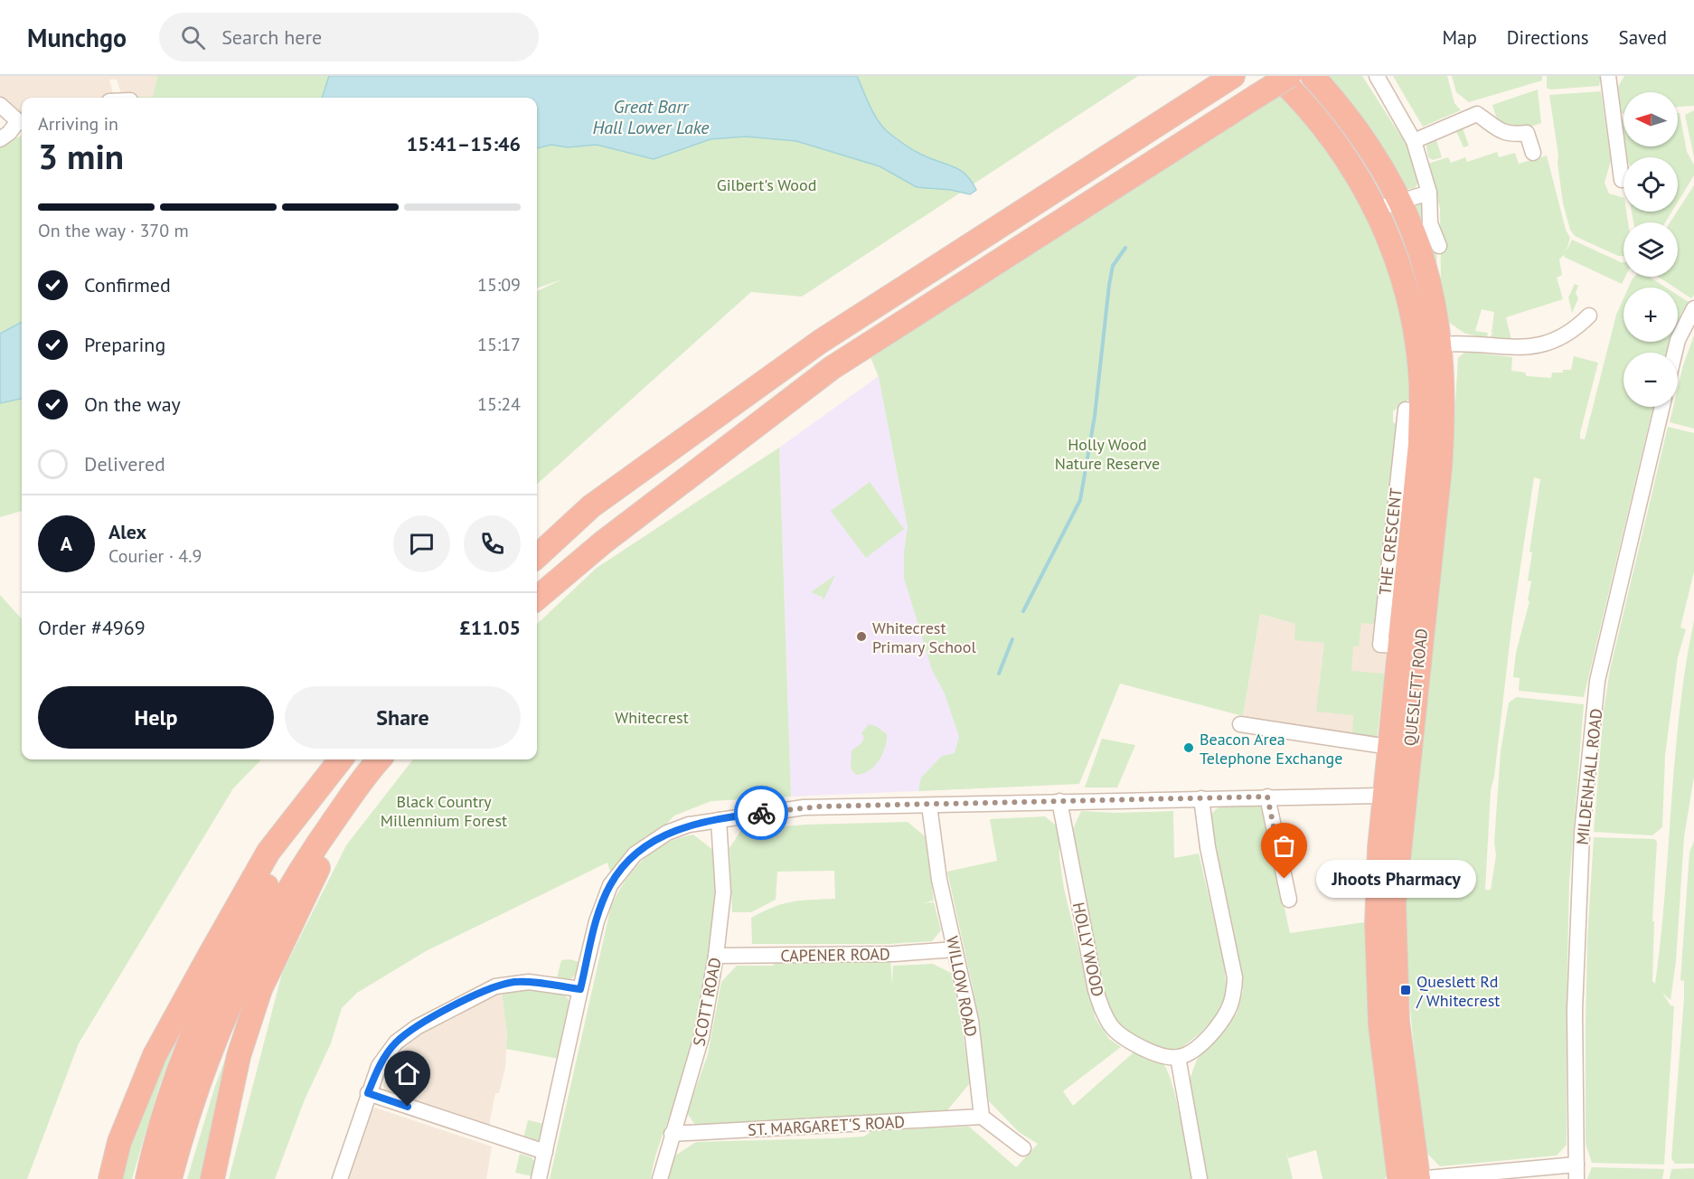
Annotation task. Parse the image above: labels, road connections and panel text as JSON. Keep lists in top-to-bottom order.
{
  "streets": {
    "highway": ["QUESLETT ROAD"],
    "street": [
      "THE CRESCENT",
      "MILDENHALL ROAD",
      "HOLLY WOOD",
      "CAPENER ROAD",
      "WILLOW ROAD",
      "SCOTT ROAD",
      "ST. MARGARET'S ROAD"
    ]
  },
  "crossings": [
    ["THE CRESCENT", "QUESLETT ROAD"],
    ["CAPENER ROAD", "WILLOW ROAD"],
    ["CAPENER ROAD", "SCOTT ROAD"],
    ["WILLOW ROAD", "ST. MARGARET'S ROAD"],
    ["SCOTT ROAD", "ST. MARGARET'S ROAD"]
  ],
  "water": ["Great Barr Hall Lower Lake"],
  "parks": [
    "Gilbert's Wood",
    "Holly Wood Nature Reserve",
    "Whitecrest",
    "Black Country Millennium Forest"
  ],
  "places": {
    "other": ["Whitecrest Primary School", "Beacon Area Telephone Exchange", "Jhoots Pharmacy"],
    "transit": ["Queslett Rd / Whitecrest"]
  },
  "north": "left",
  "page": {
    "header": "Munchgo",
    "search": "Search here",
    "nav": ["Map", "Directions", "Saved"],
    "map_buttons": ["+", "−"],
    "heading": ["3 min", "Arriving in", "15:41–15:46"],
    "panel": [
      "Alex",
      "Courier · 4.9",
      "Order #4969",
      "£11.05"
    ],
    "bar": "On the way · 370 m",
    "list": [
      ["Confirmed", "15:09"],
      ["Preparing", "15:17"],
      ["On the way", "15:24"],
      "Delivered"
    ],
    "round": "A",
    "buttons": ["Help", "Share"],
    "bubble": "Jhoots Pharmacy"
  }
}
